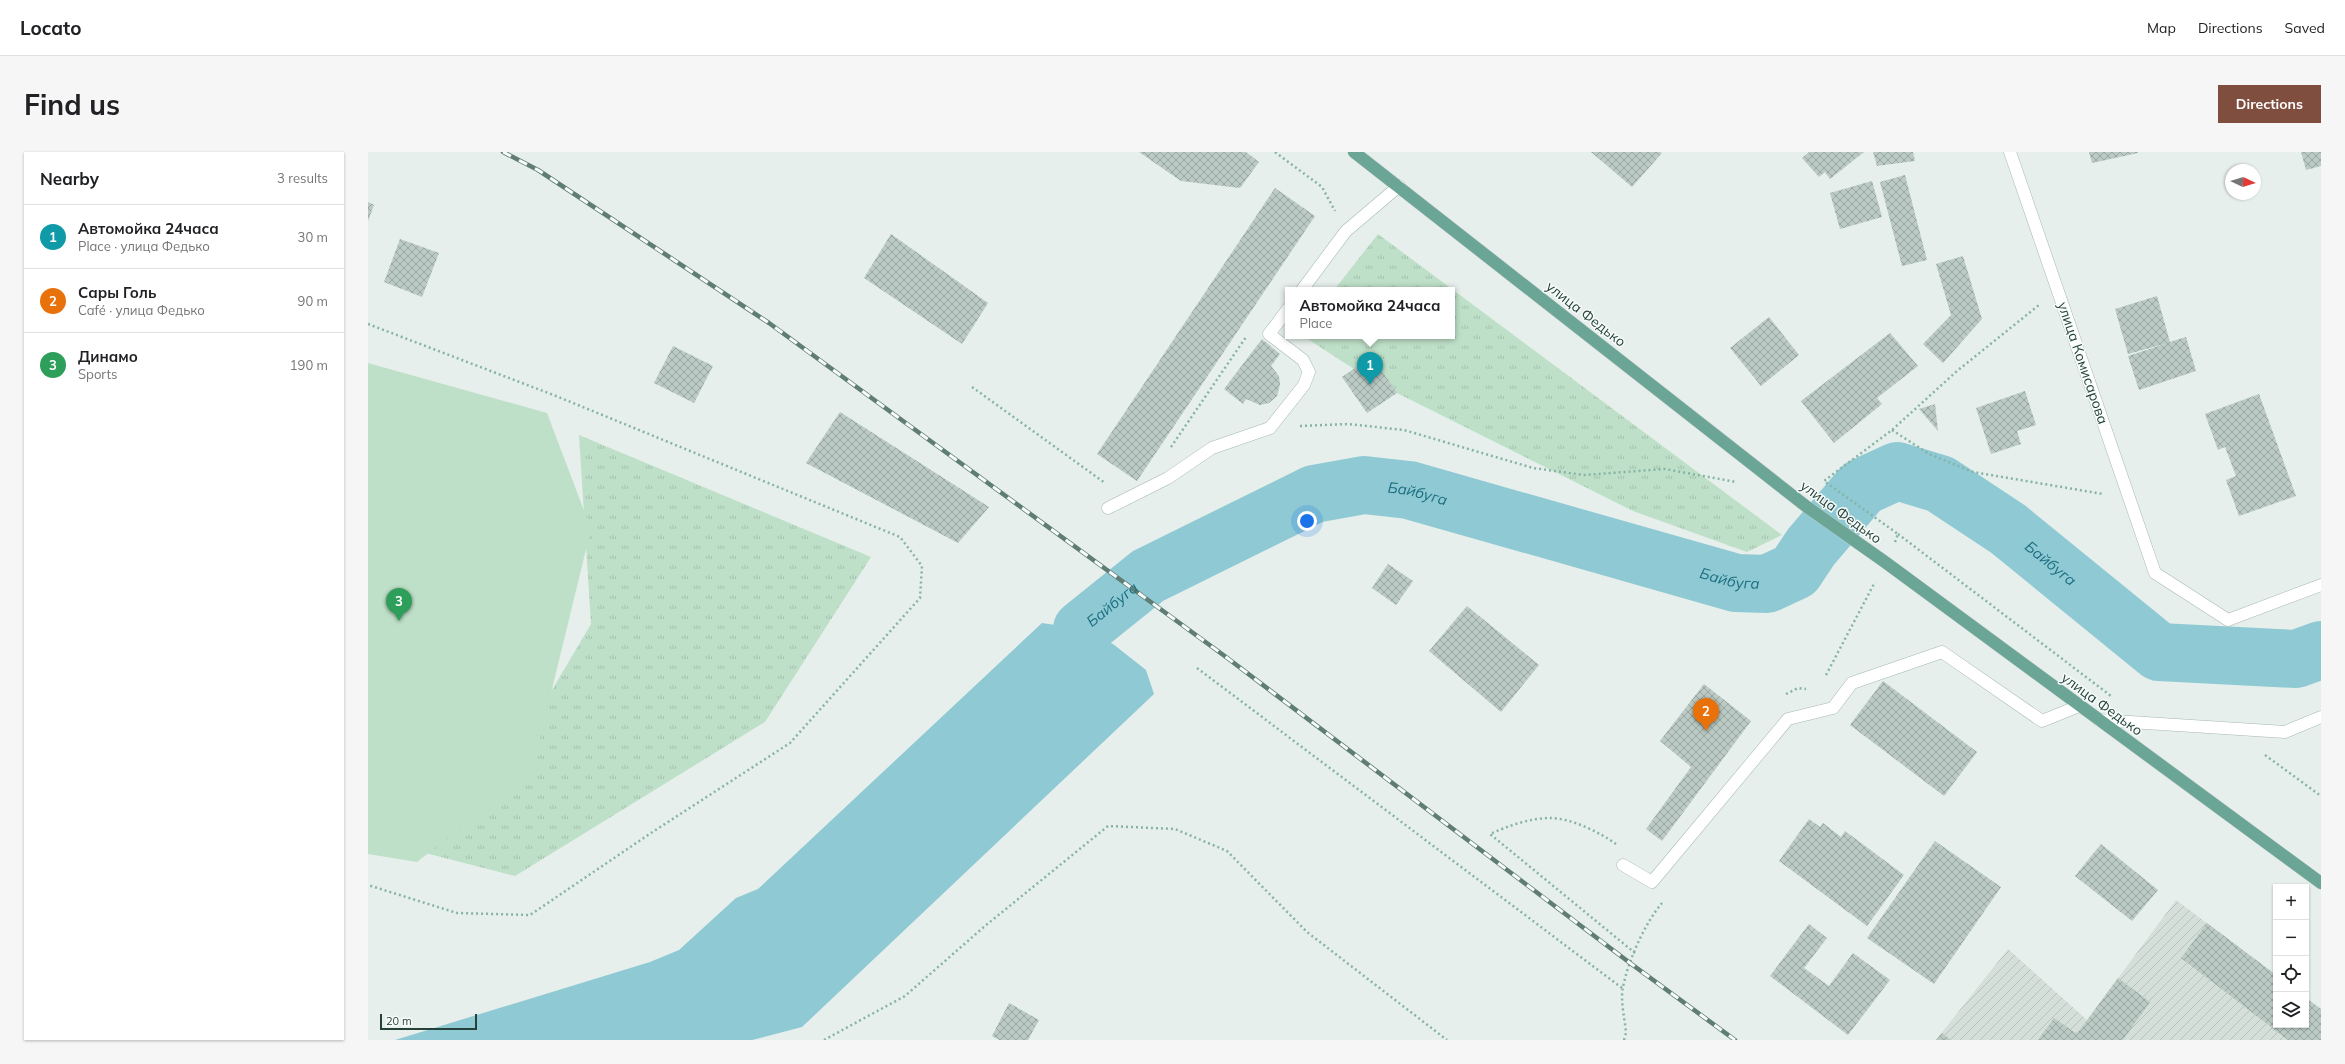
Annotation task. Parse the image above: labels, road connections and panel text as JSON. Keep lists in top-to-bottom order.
{
  "streets": {
    "main road": ["улица Федько"],
    "street": ["улица Комисарова"]
  },
  "water": ["Байбуга"],
  "scale_bar": "20 m",
  "north": "right",
  "page": {
    "header": "Locato",
    "nav": ["Map", "Directions", "Saved"],
    "buttons": "Directions",
    "title": "Find us",
    "heading": ["Nearby", "3 results"],
    "list": [
      {
        "mark": "1",
        "name": "Автомойка 24часа",
        "note": "Place · улица Федько",
        "value": "30 m"
      },
      {
        "mark": "2",
        "name": "Сары Голь",
        "note": "Café · улица Федько",
        "value": "90 m"
      },
      {
        "mark": "3",
        "name": "Динамо",
        "note": "Sports",
        "value": "190 m"
      }
    ],
    "popup": ["Автомойка 24часа", "Place"],
    "pins": ["1", "3", "2"],
    "map_buttons": ["+", "−"],
    "scale": "20 m"
  }
}
